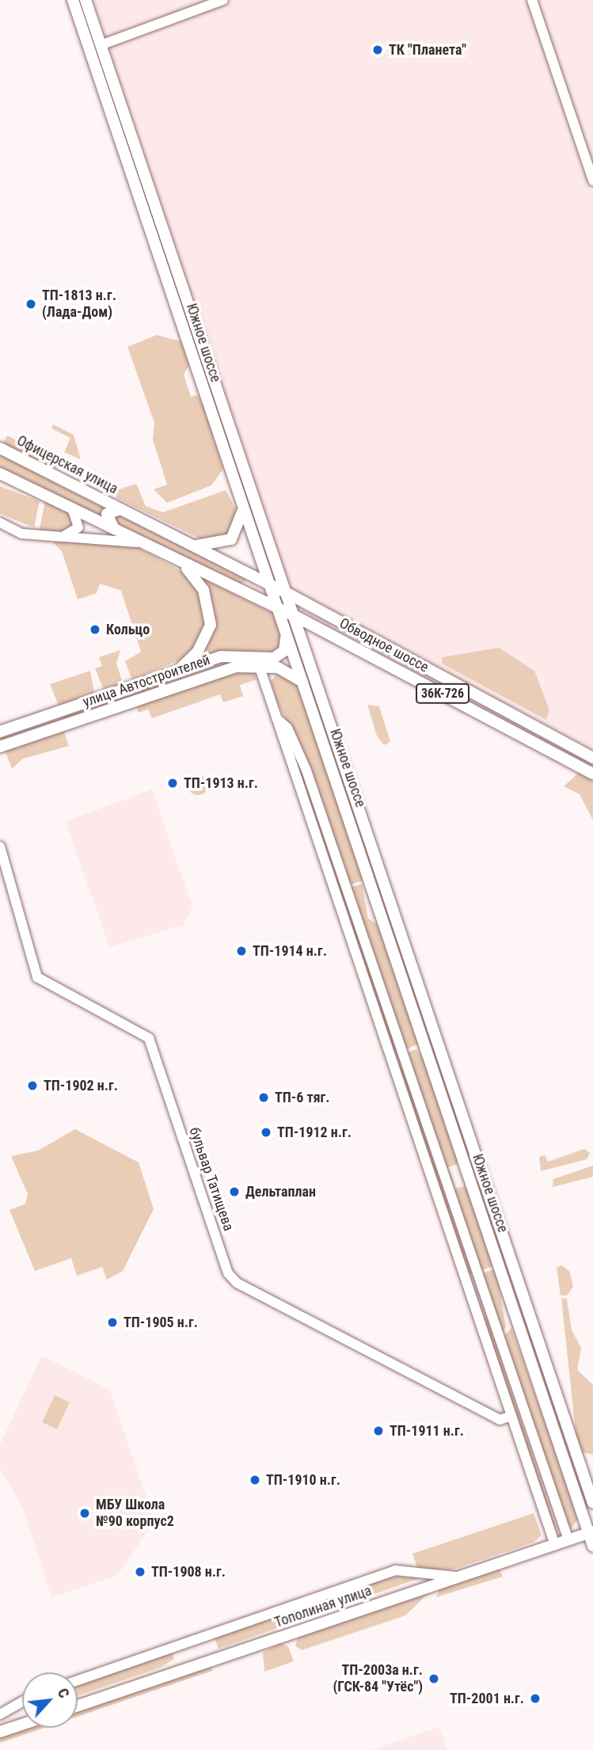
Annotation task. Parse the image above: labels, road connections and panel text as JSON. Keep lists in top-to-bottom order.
{
  "streets": {
    "main road": [
      "Южное шоссе",
      "Офицерская улица",
      "Обводное шоссе",
      "улица Автостроителей",
      "36К-726",
      "Тополиная улица"
    ],
    "street": ["бульвар Татищева"]
  },
  "crossings": [
    ["Южное шоссе", "Офицерская улица"],
    ["Южное шоссе", "Обводное шоссе"],
    ["Южное шоссе", "улица Автостроителей"],
    ["Южное шоссе", "Тополиная улица"],
    ["Офицерская улица", "Обводное шоссе"]
  ],
  "places": [
    "ТК \"Планета\"",
    "ТП-1813 н.г. (Лада-Дом)",
    "Кольцо",
    "ТП-1913 н.г.",
    "ТП-1914 н.г.",
    "ТП-1902 н.г.",
    "ТП-6 тяг.",
    "ТП-1912 н.г.",
    "Дельтаплан",
    "ТП-1905 н.г.",
    "ТП-1911 н.г.",
    "ТП-1910 н.г.",
    "МБУ Школа №90 корпус2",
    "ТП-1908 н.г.",
    "ТП-2003а н.г. (ГСК-84 \"Утёс\")",
    "ТП-2001 н.г."
  ],
  "north": "top right"
}
